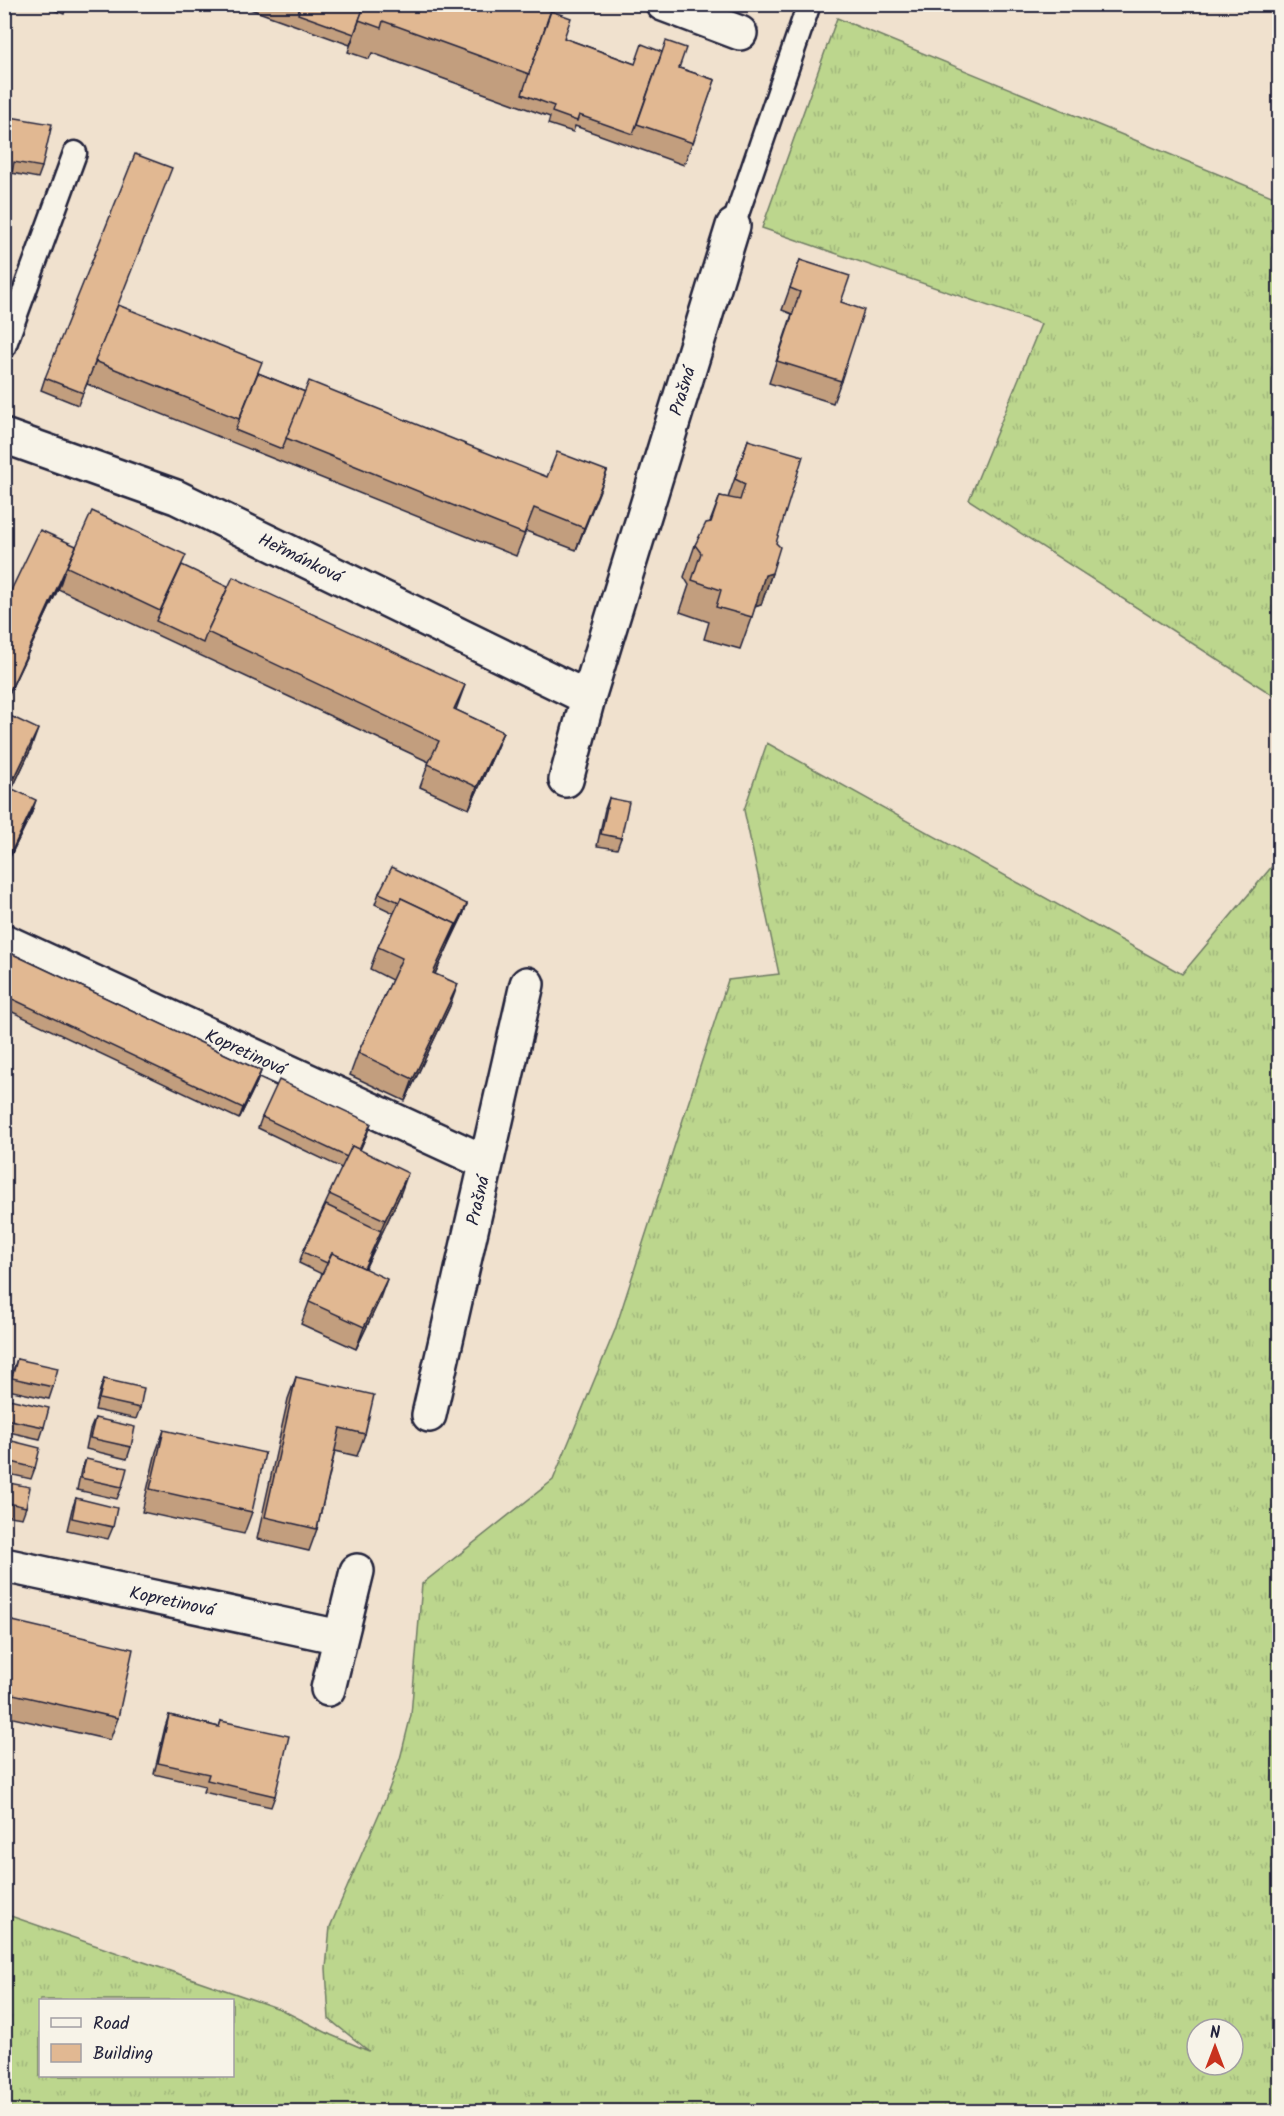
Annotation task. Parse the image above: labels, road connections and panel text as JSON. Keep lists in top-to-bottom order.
{
  "streets": {
    "street": ["Prašná", "Heřmánková", "Kopretinová"]
  },
  "crossings": [
    ["Prašná", "Heřmánková"],
    ["Prašná", "Kopretinová"]
  ],
  "legend": ["Road", "Building"],
  "north": "top"
}
